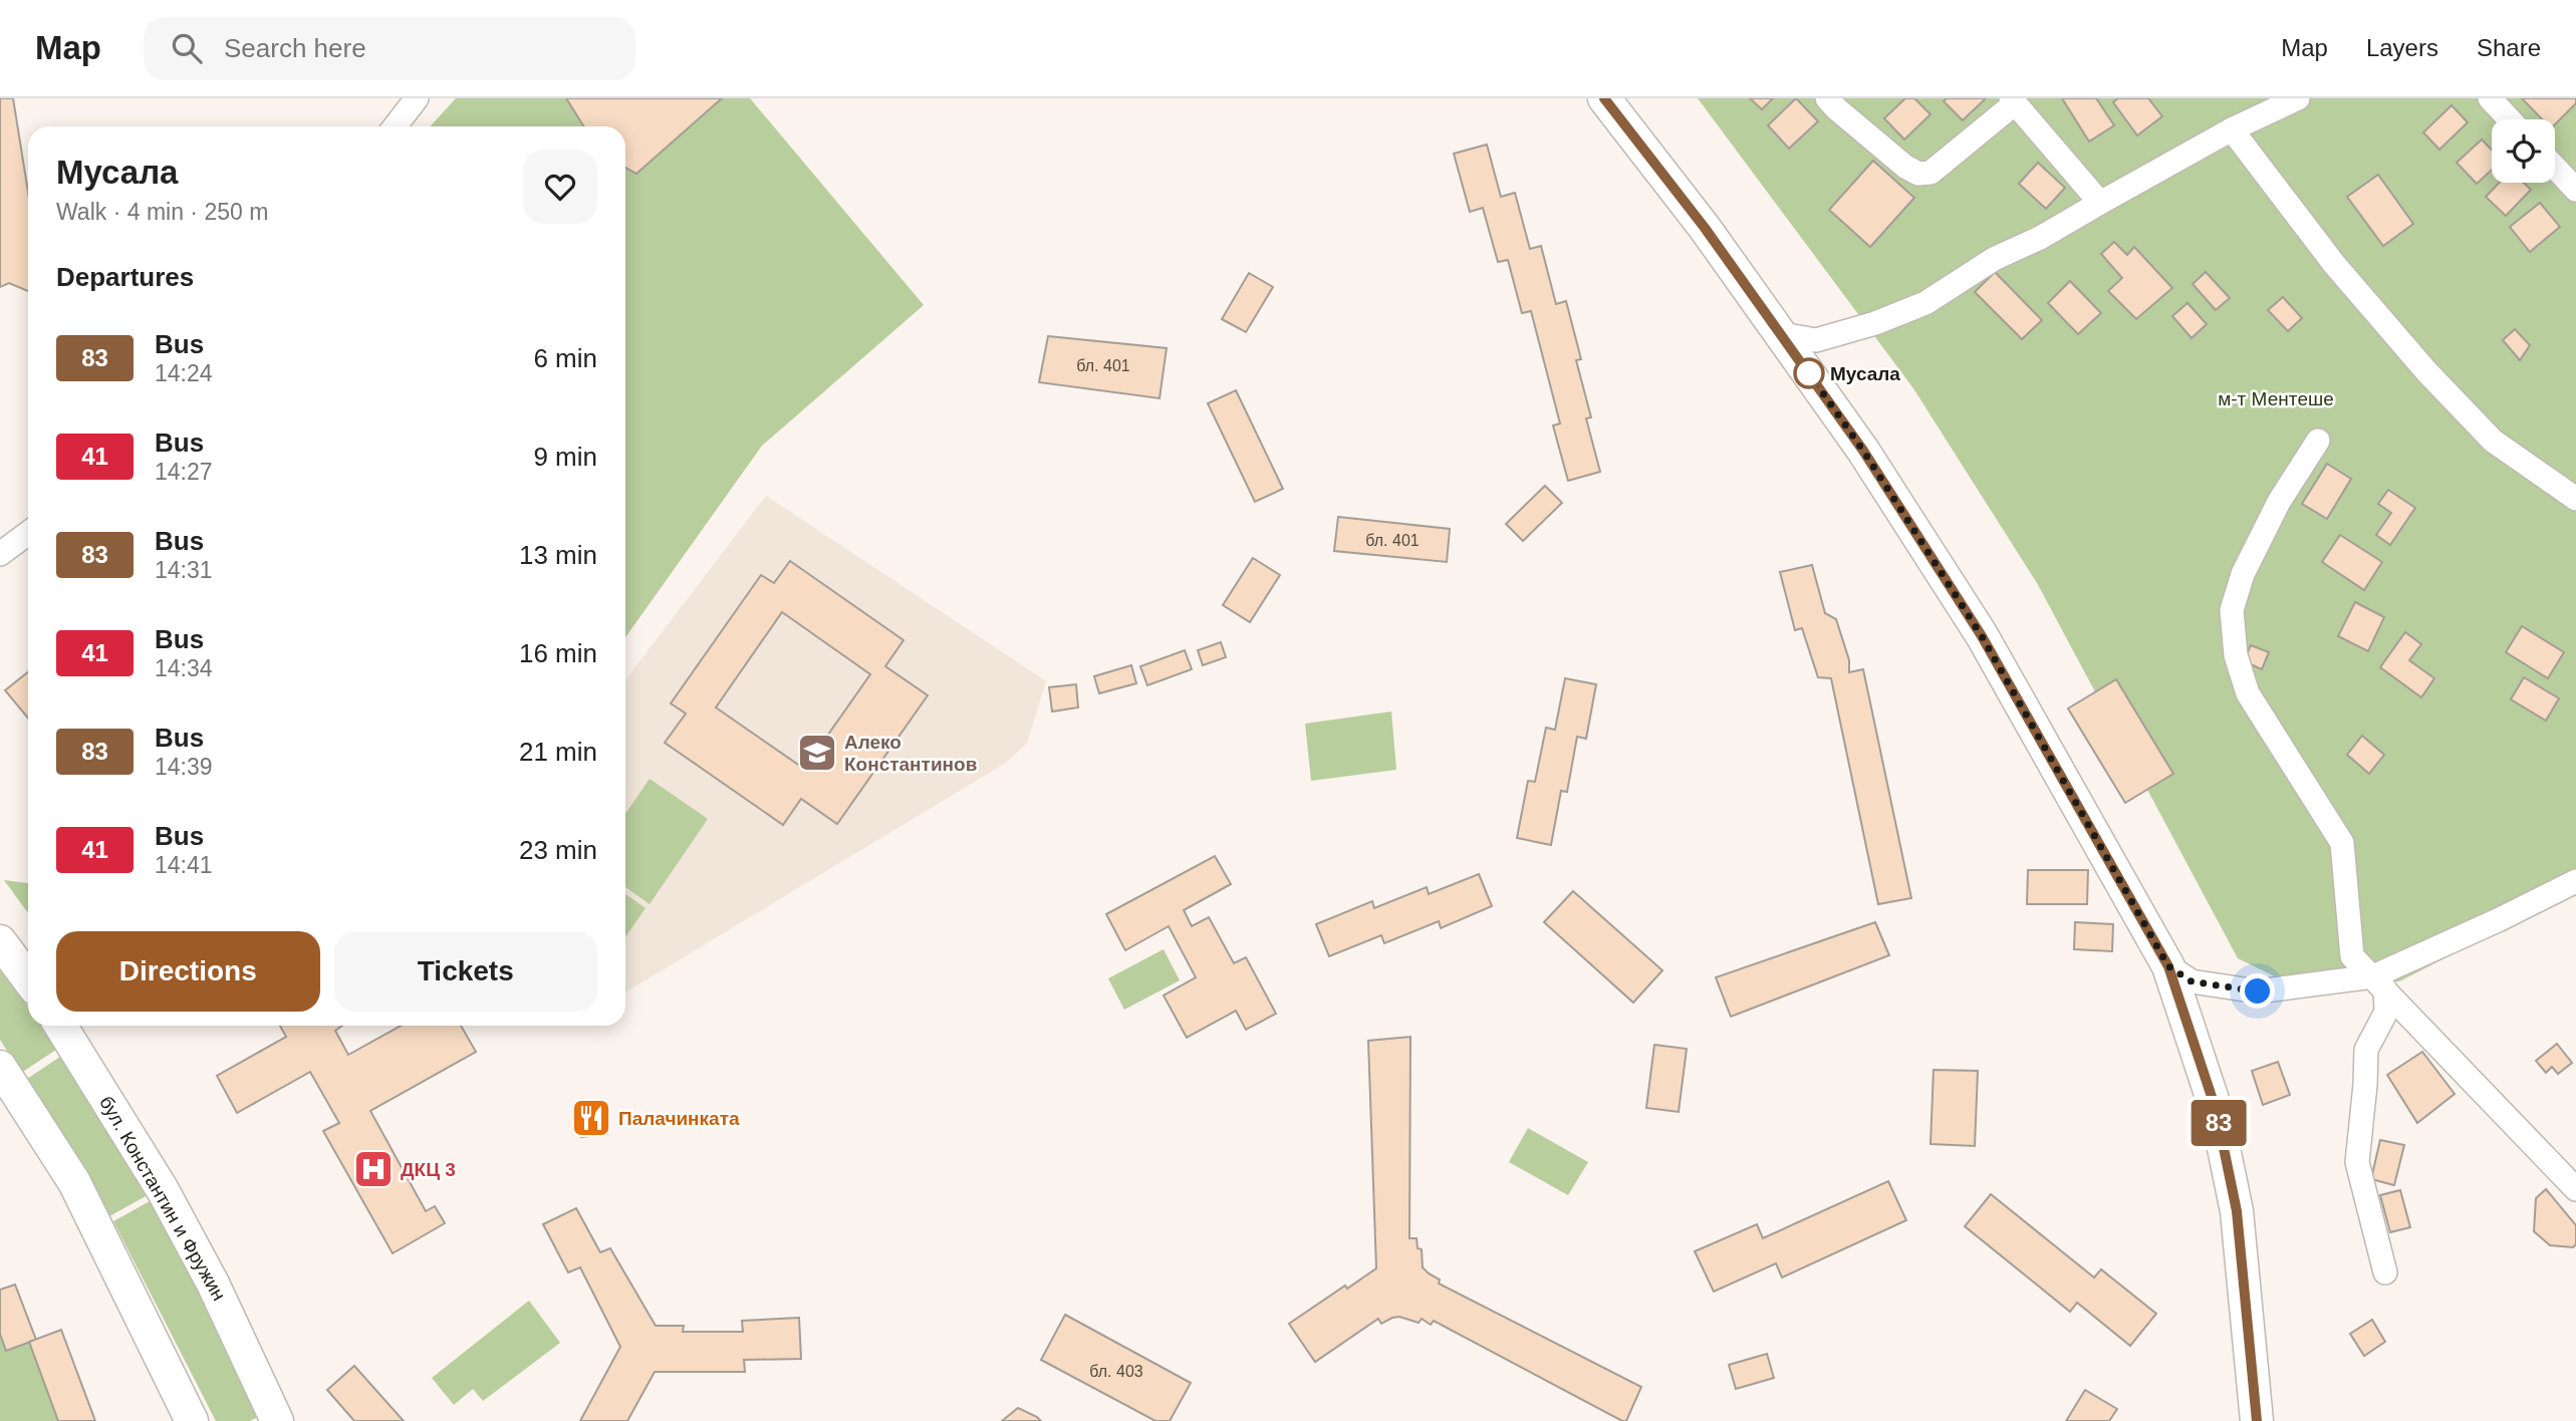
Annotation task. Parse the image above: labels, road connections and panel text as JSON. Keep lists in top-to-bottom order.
{
  "streets": {
    "street": ["бул. Константин и Фружин"]
  },
  "parks": ["м-т Ментeше"],
  "places": {
    "other": ["Мусала"],
    "school or university": ["Алеко Константинов"],
    "restaurant": ["Палачинката"],
    "hospital": ["ДКЦ 3"]
  },
  "lines": ["bus line 83"],
  "house_numbers": ["бл. 401", "бл. 401", "бл. 403"],
  "page": {
    "header": "Map",
    "search": "Search here",
    "nav": ["Map", "Layers", "Share"],
    "on_map": "83",
    "heading": [
      ["Мусала", "Walk · 4 min · 250 m"],
      "Departures"
    ],
    "list": [
      {
        "mark": "83",
        "name": "Bus",
        "note": "14:24",
        "value": "6 min"
      },
      {
        "mark": "41",
        "name": "Bus",
        "note": "14:27",
        "value": "9 min"
      },
      {
        "mark": "83",
        "name": "Bus",
        "note": "14:31",
        "value": "13 min"
      },
      {
        "mark": "41",
        "name": "Bus",
        "note": "14:34",
        "value": "16 min"
      },
      {
        "mark": "83",
        "name": "Bus",
        "note": "14:39",
        "value": "21 min"
      },
      {
        "mark": "41",
        "name": "Bus",
        "note": "14:41",
        "value": "23 min"
      }
    ],
    "buttons": ["Directions", "Tickets"]
  }
}
